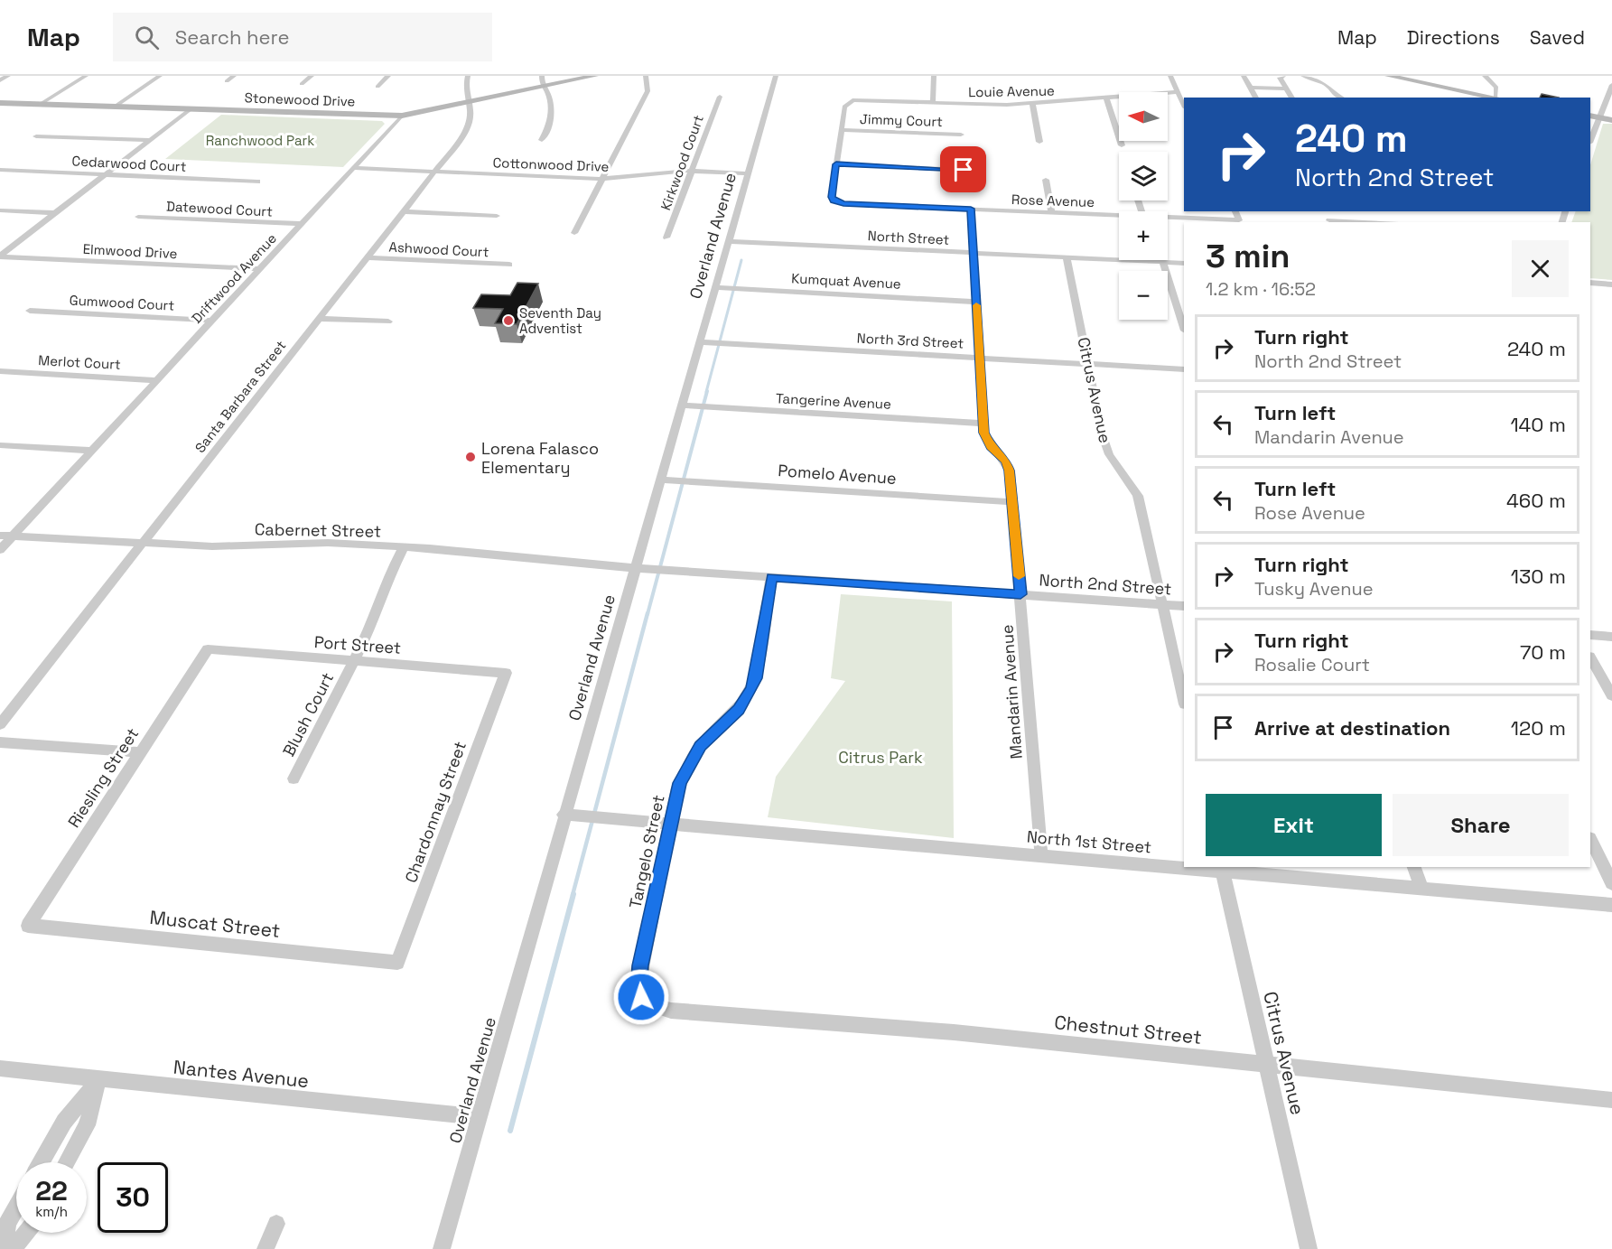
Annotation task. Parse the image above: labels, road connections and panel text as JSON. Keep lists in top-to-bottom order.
{
  "streets": {
    "street": [
      "Louie Avenue",
      "Stonewood Drive",
      "Jimmy Court",
      "Kirkwood Court",
      "Cedarwood Court",
      "Cottonwood Drive",
      "Rose Avenue",
      "Datewood Court",
      "Overland Avenue",
      "North Street",
      "Ashwood Court",
      "Elmwood Drive",
      "Driftwood Avenue",
      "Kumquat Avenue",
      "Gumwood Court",
      "North 3rd Street",
      "Merlot Court",
      "Citrus Avenue",
      "Santa Barbara Street",
      "Tangerine Avenue",
      "Pomelo Avenue",
      "Cabernet Street",
      "North 2nd Street",
      "Port Street",
      "Mandarin Avenue",
      "Blush Court",
      "Riesling Street",
      "Chardonnay Street",
      "North 1st Street",
      "Tangelo Street",
      "Muscat Street",
      "Chestnut Street",
      "Nantes Avenue"
    ]
  },
  "crossings": [
    ["Louie Avenue", "Jimmy Court"],
    ["Stonewood Drive", "Driftwood Avenue"],
    ["Stonewood Drive", "Santa Barbara Street"],
    ["Kirkwood Court", "Cottonwood Drive"],
    ["Cottonwood Drive", "Overland Avenue"],
    ["Cottonwood Drive", "Driftwood Avenue"],
    ["Cottonwood Drive", "Santa Barbara Street"],
    ["Rose Avenue", "Mandarin Avenue"],
    ["Datewood Court", "Driftwood Avenue"],
    ["Overland Avenue", "North Street"],
    ["Overland Avenue", "Kumquat Avenue"],
    ["Overland Avenue", "North 3rd Street"],
    ["Overland Avenue", "Tangerine Avenue"],
    ["Overland Avenue", "Pomelo Avenue"],
    ["Overland Avenue", "Cabernet Street"],
    ["Overland Avenue", "North 2nd Street"],
    ["Overland Avenue", "North 1st Street"],
    ["Overland Avenue", "Nantes Avenue"],
    ["North Street", "Citrus Avenue"],
    ["North Street", "Mandarin Avenue"],
    ["Ashwood Court", "Santa Barbara Street"],
    ["Elmwood Drive", "Driftwood Avenue"],
    ["Driftwood Avenue", "Gumwood Court"],
    ["Driftwood Avenue", "Merlot Court"],
    ["Driftwood Avenue", "Cabernet Street"],
    ["Kumquat Avenue", "Mandarin Avenue"],
    ["North 3rd Street", "Citrus Avenue"],
    ["North 3rd Street", "Mandarin Avenue"],
    ["Citrus Avenue", "North 2nd Street"],
    ["Citrus Avenue", "North 1st Street"],
    ["Citrus Avenue", "Chestnut Street"],
    ["Santa Barbara Street", "Cabernet Street"],
    ["Tangerine Avenue", "Mandarin Avenue"],
    ["Pomelo Avenue", "Mandarin Avenue"],
    ["Cabernet Street", "North 2nd Street"],
    ["Cabernet Street", "Blush Court"],
    ["North 2nd Street", "Mandarin Avenue"],
    ["North 2nd Street", "Tangelo Street"],
    ["Port Street", "Blush Court"],
    ["Port Street", "Riesling Street"],
    ["Port Street", "Chardonnay Street"],
    ["Mandarin Avenue", "North 1st Street"],
    ["Riesling Street", "Muscat Street"],
    ["Chardonnay Street", "Muscat Street"],
    ["North 1st Street", "Tangelo Street"],
    ["Tangelo Street", "Chestnut Street"]
  ],
  "parks": ["Ranchwood Park", "Citrus Park"],
  "places": ["Seventh Day Adventist", "Lorena Falasco Elementary"],
  "north": "left",
  "page": {
    "header": "Map",
    "search": "Search here",
    "nav": ["Map", "Directions", "Saved"],
    "map_buttons": ["+", "−"],
    "turn": ["240 m", "North 2nd Street"],
    "heading": ["3 min", "1.2 km · 16:52"],
    "list": [
      {
        "name": "Turn right",
        "note": "North 2nd Street",
        "value": "240 m"
      },
      {
        "name": "Turn left",
        "note": "Mandarin Avenue",
        "value": "140 m"
      },
      {
        "name": "Turn left",
        "note": "Rose Avenue",
        "value": "460 m"
      },
      {
        "name": "Turn right",
        "note": "Tusky Avenue",
        "value": "130 m"
      },
      {
        "name": "Turn right",
        "note": "Rosalie Court",
        "value": "70 m"
      },
      {
        "name": "Arrive at destination",
        "value": "120 m"
      }
    ],
    "buttons": ["Exit", "Share"],
    "speed": "22 km/h",
    "limit": "30"
  }
}
